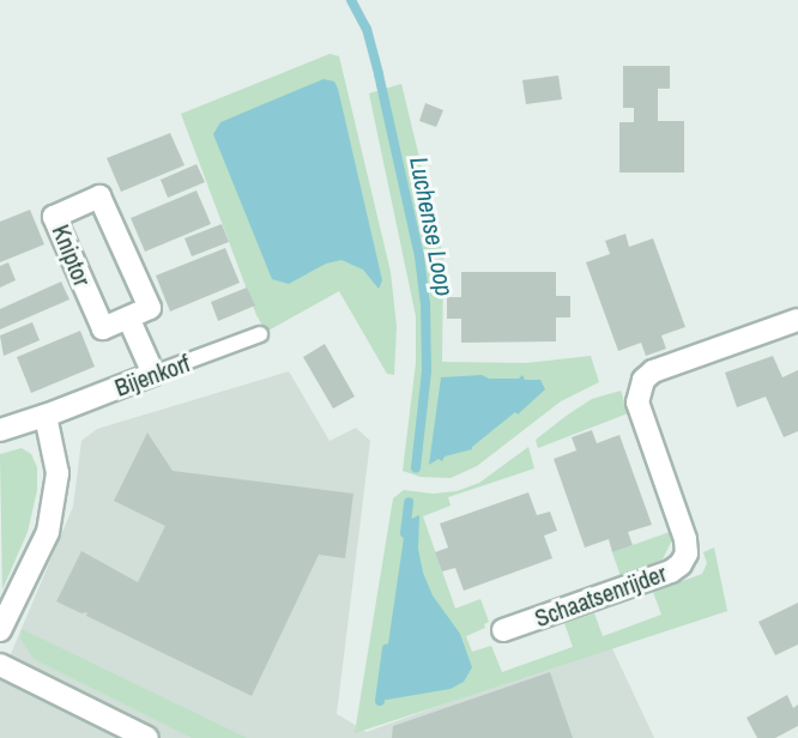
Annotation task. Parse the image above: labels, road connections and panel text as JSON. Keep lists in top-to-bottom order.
{
  "streets": {
    "street": ["Kniptor", "Bijenkorf", "Schaatsenrijder"]
  },
  "water": ["Luchense Loop"]
}
